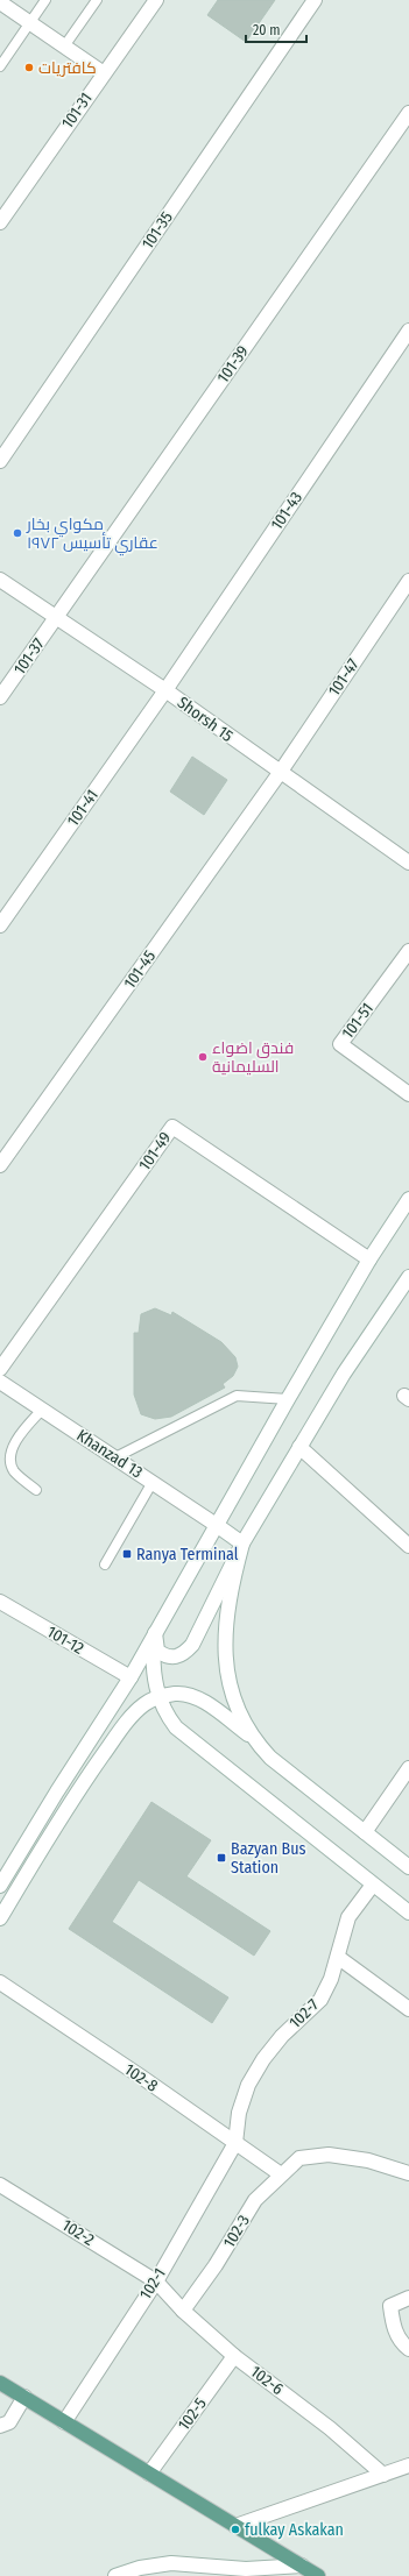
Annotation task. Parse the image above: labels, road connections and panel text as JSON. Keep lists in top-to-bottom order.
{
  "streets": {
    "street": [
      "101-31",
      "101-35",
      "101-39",
      "101-43",
      "101-37",
      "101-47",
      "Shorsh 15",
      "101-41",
      "101-45",
      "101-51",
      "101-49",
      "Khanzad 13",
      "101-12",
      "102-7",
      "102-8",
      "102-3",
      "102-2",
      "102-1",
      "102-6",
      "102-5"
    ]
  },
  "crossings": [
    ["101-39", "101-37"],
    ["101-39", "Shorsh 15"],
    ["101-43", "Shorsh 15"],
    ["101-43", "101-41"],
    ["101-37", "Shorsh 15"],
    ["101-47", "Shorsh 15"],
    ["101-47", "101-45"],
    ["Shorsh 15", "101-41"],
    ["Shorsh 15", "101-45"],
    ["102-7", "102-8"],
    ["102-7", "102-1"],
    ["102-8", "102-3"],
    ["102-8", "102-1"],
    ["102-3", "102-6"],
    ["102-2", "102-1"],
    ["102-2", "102-6"],
    ["102-1", "102-6"],
    ["102-6", "102-5"]
  ],
  "places": {
    "other": [
      "كافتريات",
      "مكواي بخار عقاري تأسيس ١٩٧٢",
      "فندق اضواء السليمانية",
      "fulkay Askakan"
    ],
    "transit": ["Ranya Terminal", "Bazyan Bus Station"]
  },
  "scale_bar": "20 m"
}
